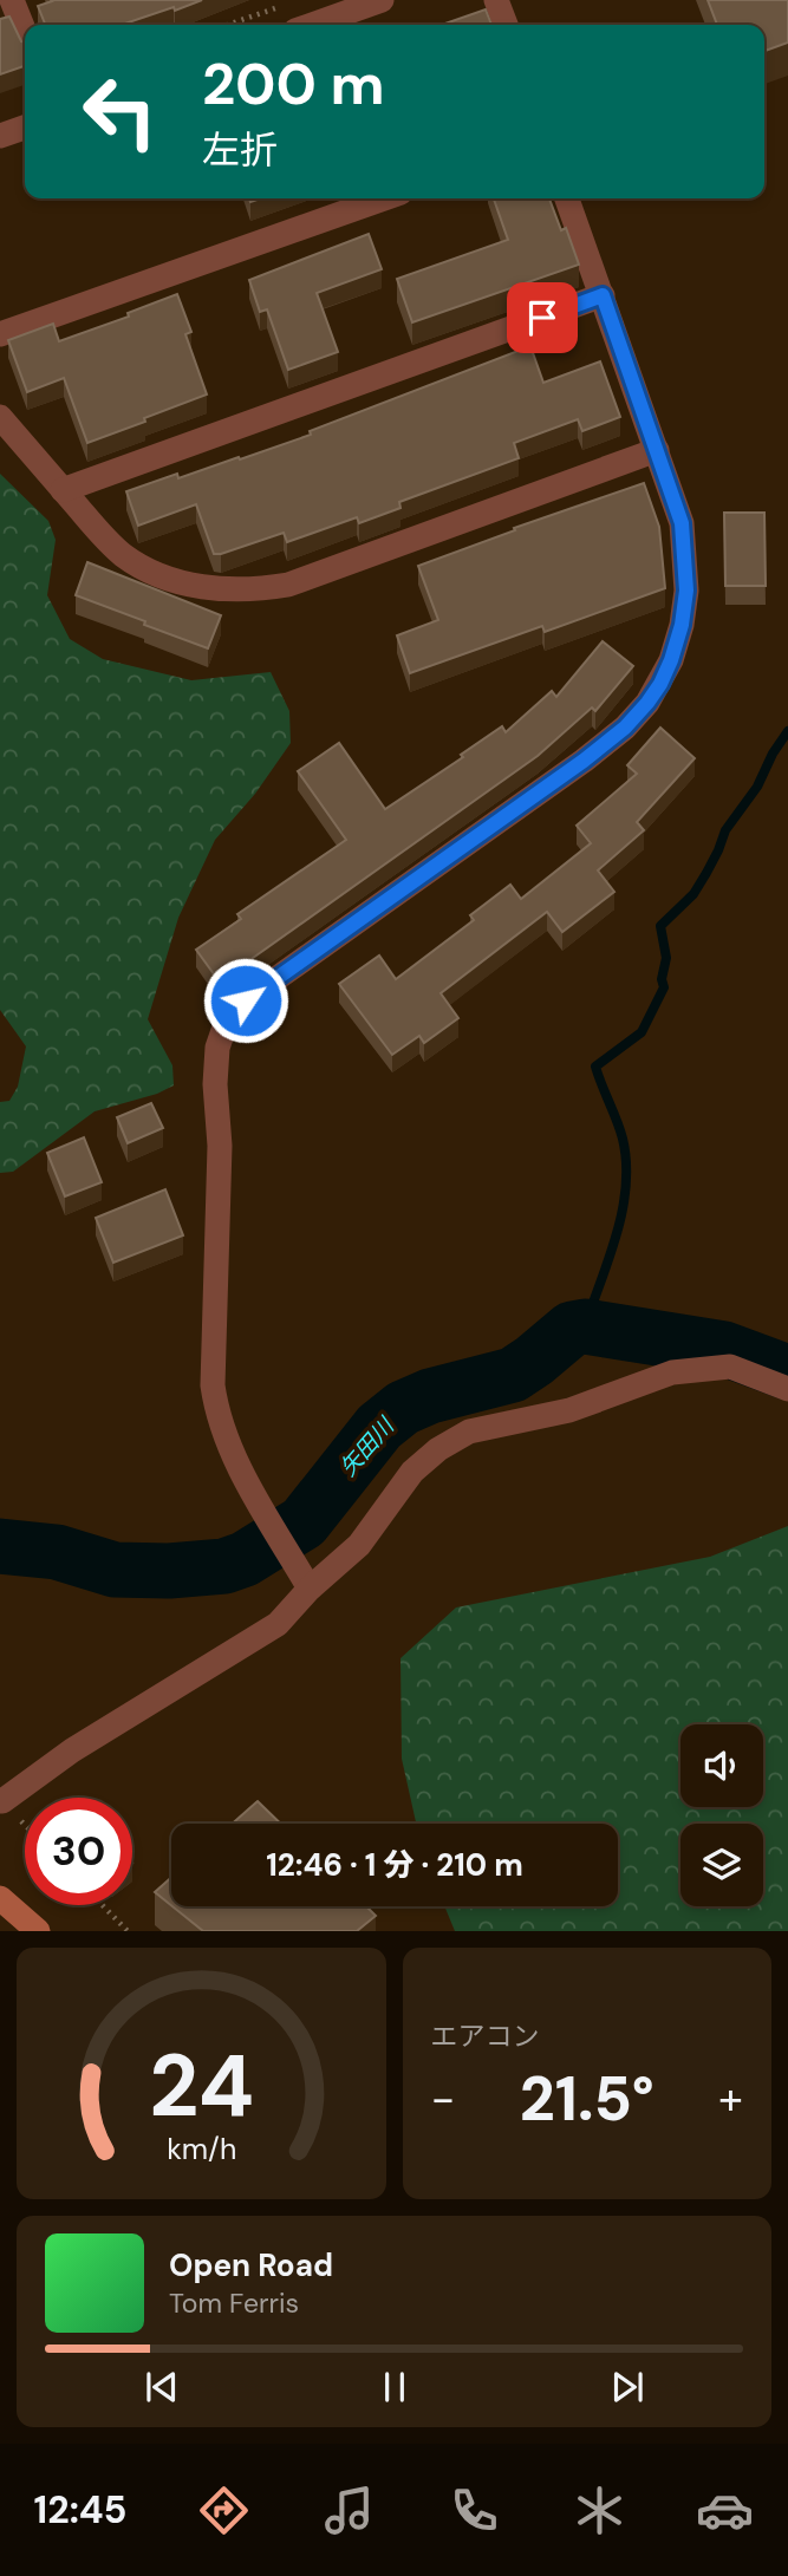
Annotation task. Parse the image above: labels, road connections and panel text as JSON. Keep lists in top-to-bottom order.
{
  "water": ["矢田川"],
  "page": {
    "turn": ["200 m", "左折"],
    "limit": "30",
    "trip": "12:46 · 1 分 · 210 m",
    "tile": "エアコン",
    "heat": ["−", "21.5°", "+"],
    "song": ["Open Road", "Tom Ferris"],
    "tabs": "12:45",
    "gauge": ["24", "km/h"]
  }
}
